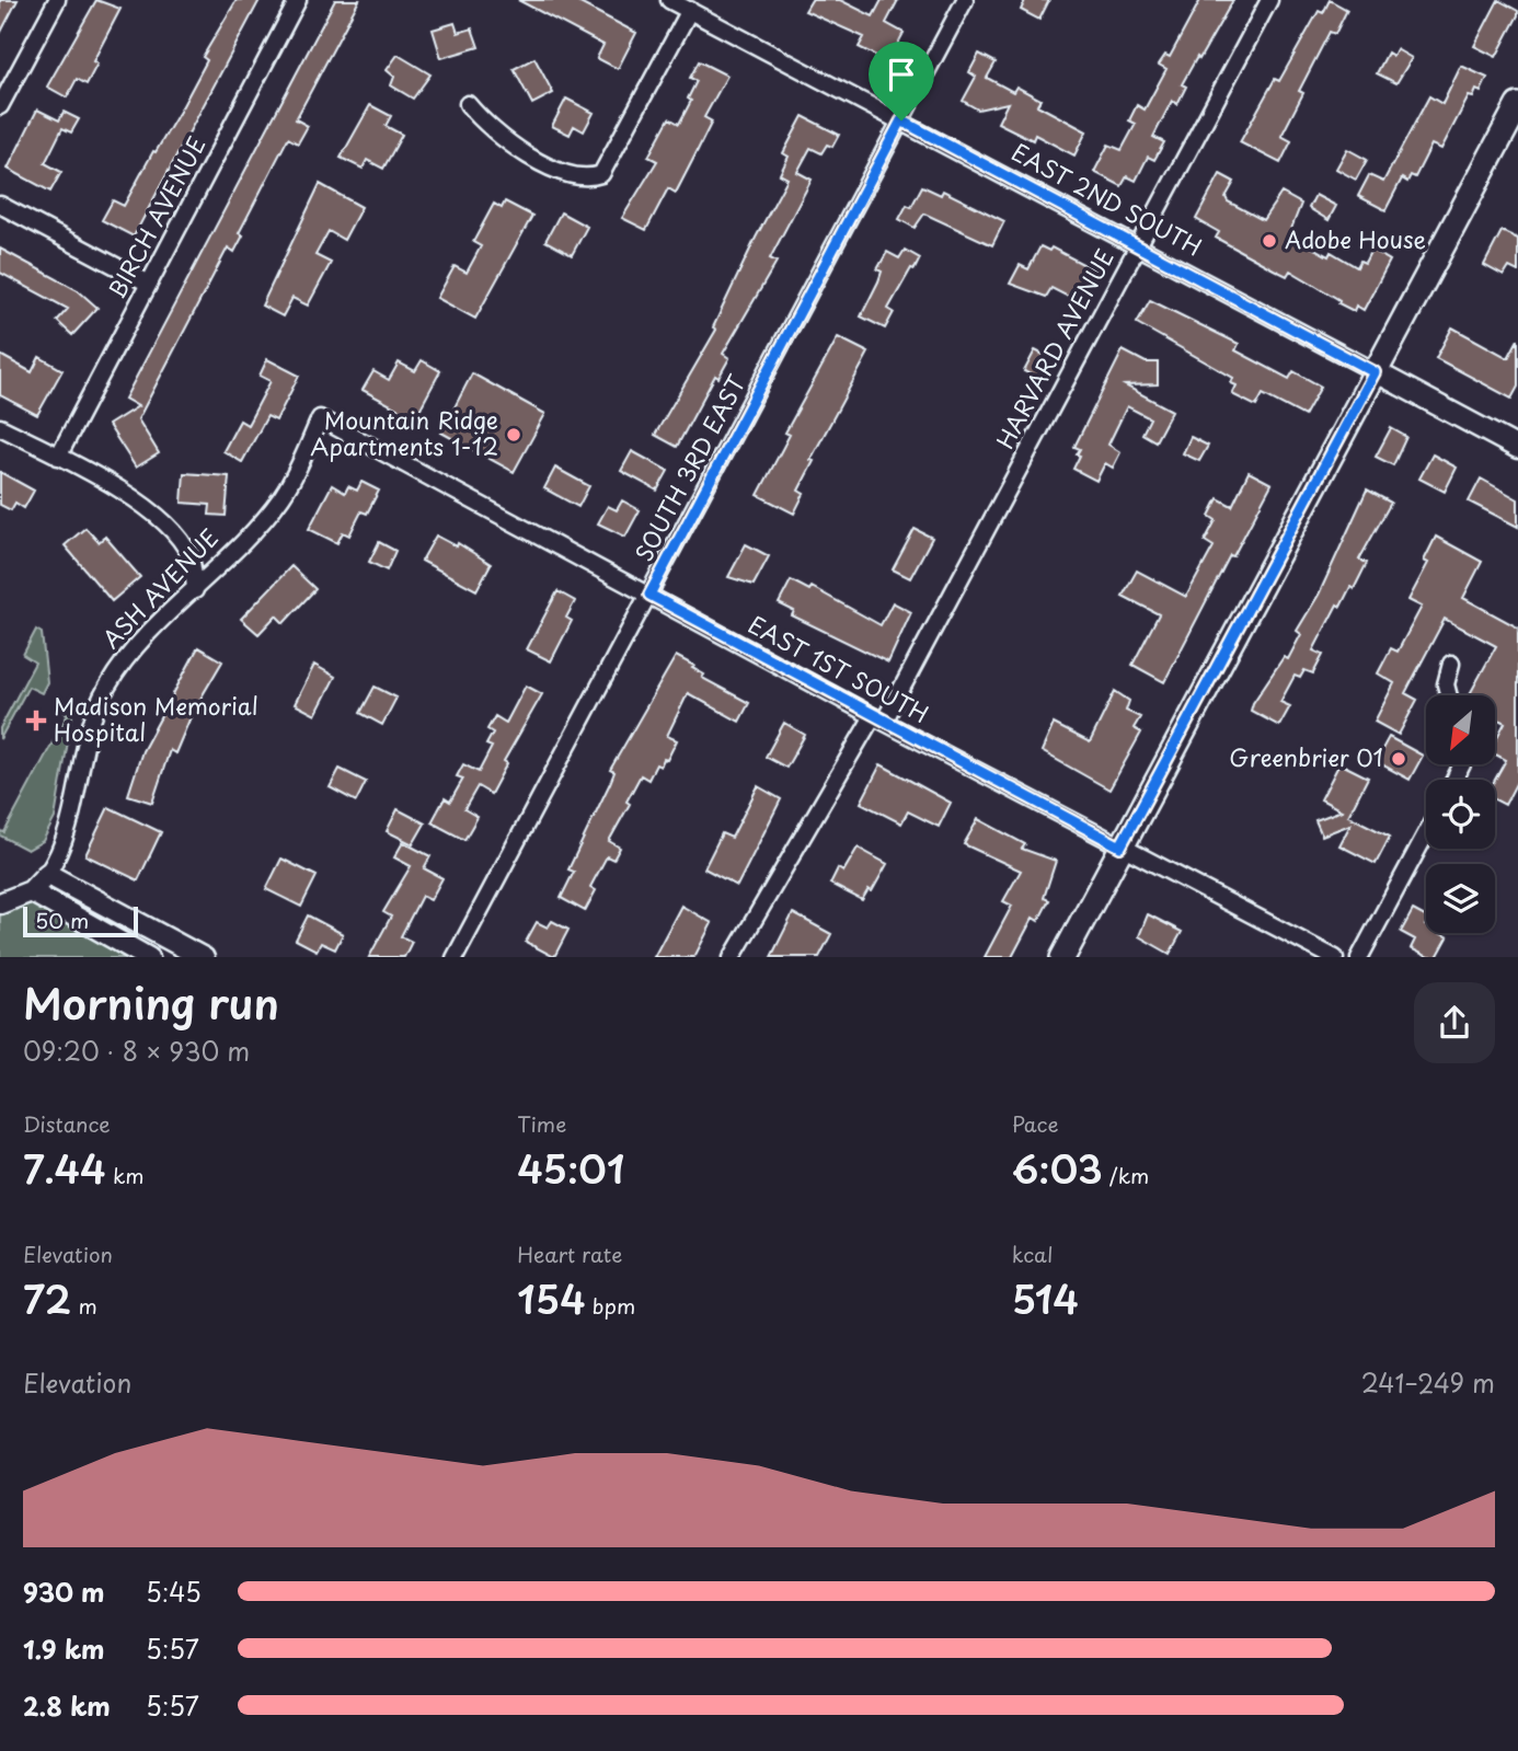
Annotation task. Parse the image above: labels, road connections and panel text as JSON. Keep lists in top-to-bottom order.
{
  "streets": {
    "street": [
      "EAST 2ND SOUTH",
      "BIRCH AVENUE",
      "HARVARD AVENUE",
      "SOUTH 3RD EAST",
      "ASH AVENUE",
      "EAST 1ST SOUTH"
    ]
  },
  "crossings": [
    ["EAST 2ND SOUTH", "HARVARD AVENUE"],
    ["EAST 2ND SOUTH", "SOUTH 3RD EAST"],
    ["HARVARD AVENUE", "EAST 1ST SOUTH"],
    ["SOUTH 3RD EAST", "EAST 1ST SOUTH"],
    ["ASH AVENUE", "EAST 1ST SOUTH"]
  ],
  "places": {
    "other": ["Adobe House", "Mountain Ridge Apartments 1-12", "Greenbrier 01"],
    "health": ["Madison Memorial Hospital"]
  },
  "scale_bar": "50 m",
  "north": "bottom left",
  "page": {
    "scale": "50 m",
    "heading": ["Morning run", "09:20 · 8 × 930 m"],
    "stats": [
      ["Distance", "7.44 km"],
      ["Time", "45:01"],
      ["Pace", "6:03 /km"],
      ["Elevation", "72 m"],
      ["Heart rate", "154 bpm"],
      ["kcal", "514"]
    ],
    "chart": ["Elevation", "241–249 m"],
    "list": [
      {
        "name": "930 m",
        "note": "5:45"
      },
      {
        "name": "1.9 km",
        "note": "5:57"
      },
      {
        "name": "2.8 km",
        "note": "5:57"
      }
    ]
  }
}
